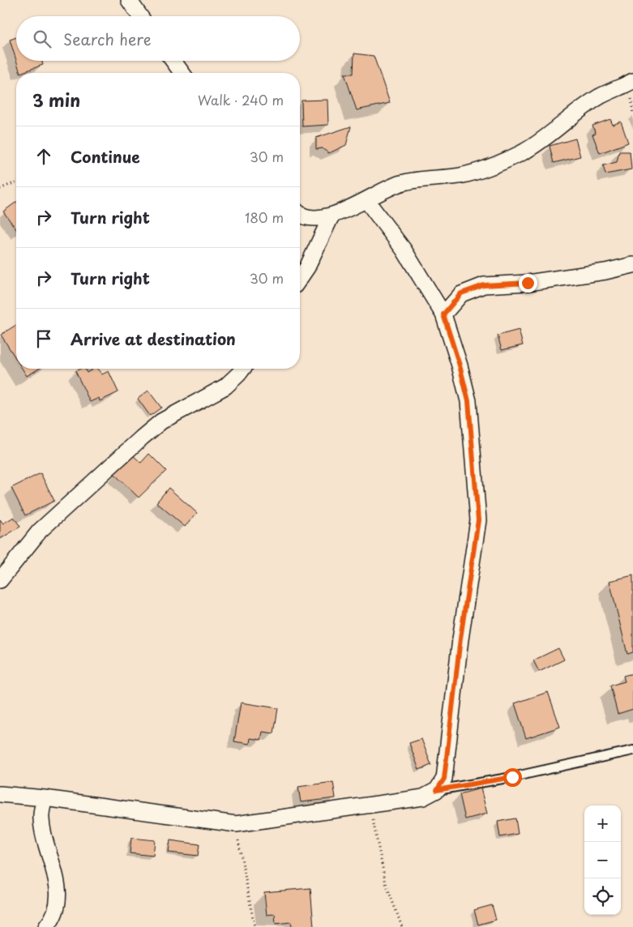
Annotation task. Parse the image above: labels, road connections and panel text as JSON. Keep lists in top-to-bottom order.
{
  "page": {
    "search": "Search here",
    "heading": ["3 min", "Walk · 240 m"],
    "list": [
      ["Continue", "30 m"],
      ["Turn right", "180 m"],
      ["Turn right", "30 m"],
      "Arrive at destination"
    ],
    "map_buttons": ["+", "−"]
  }
}
